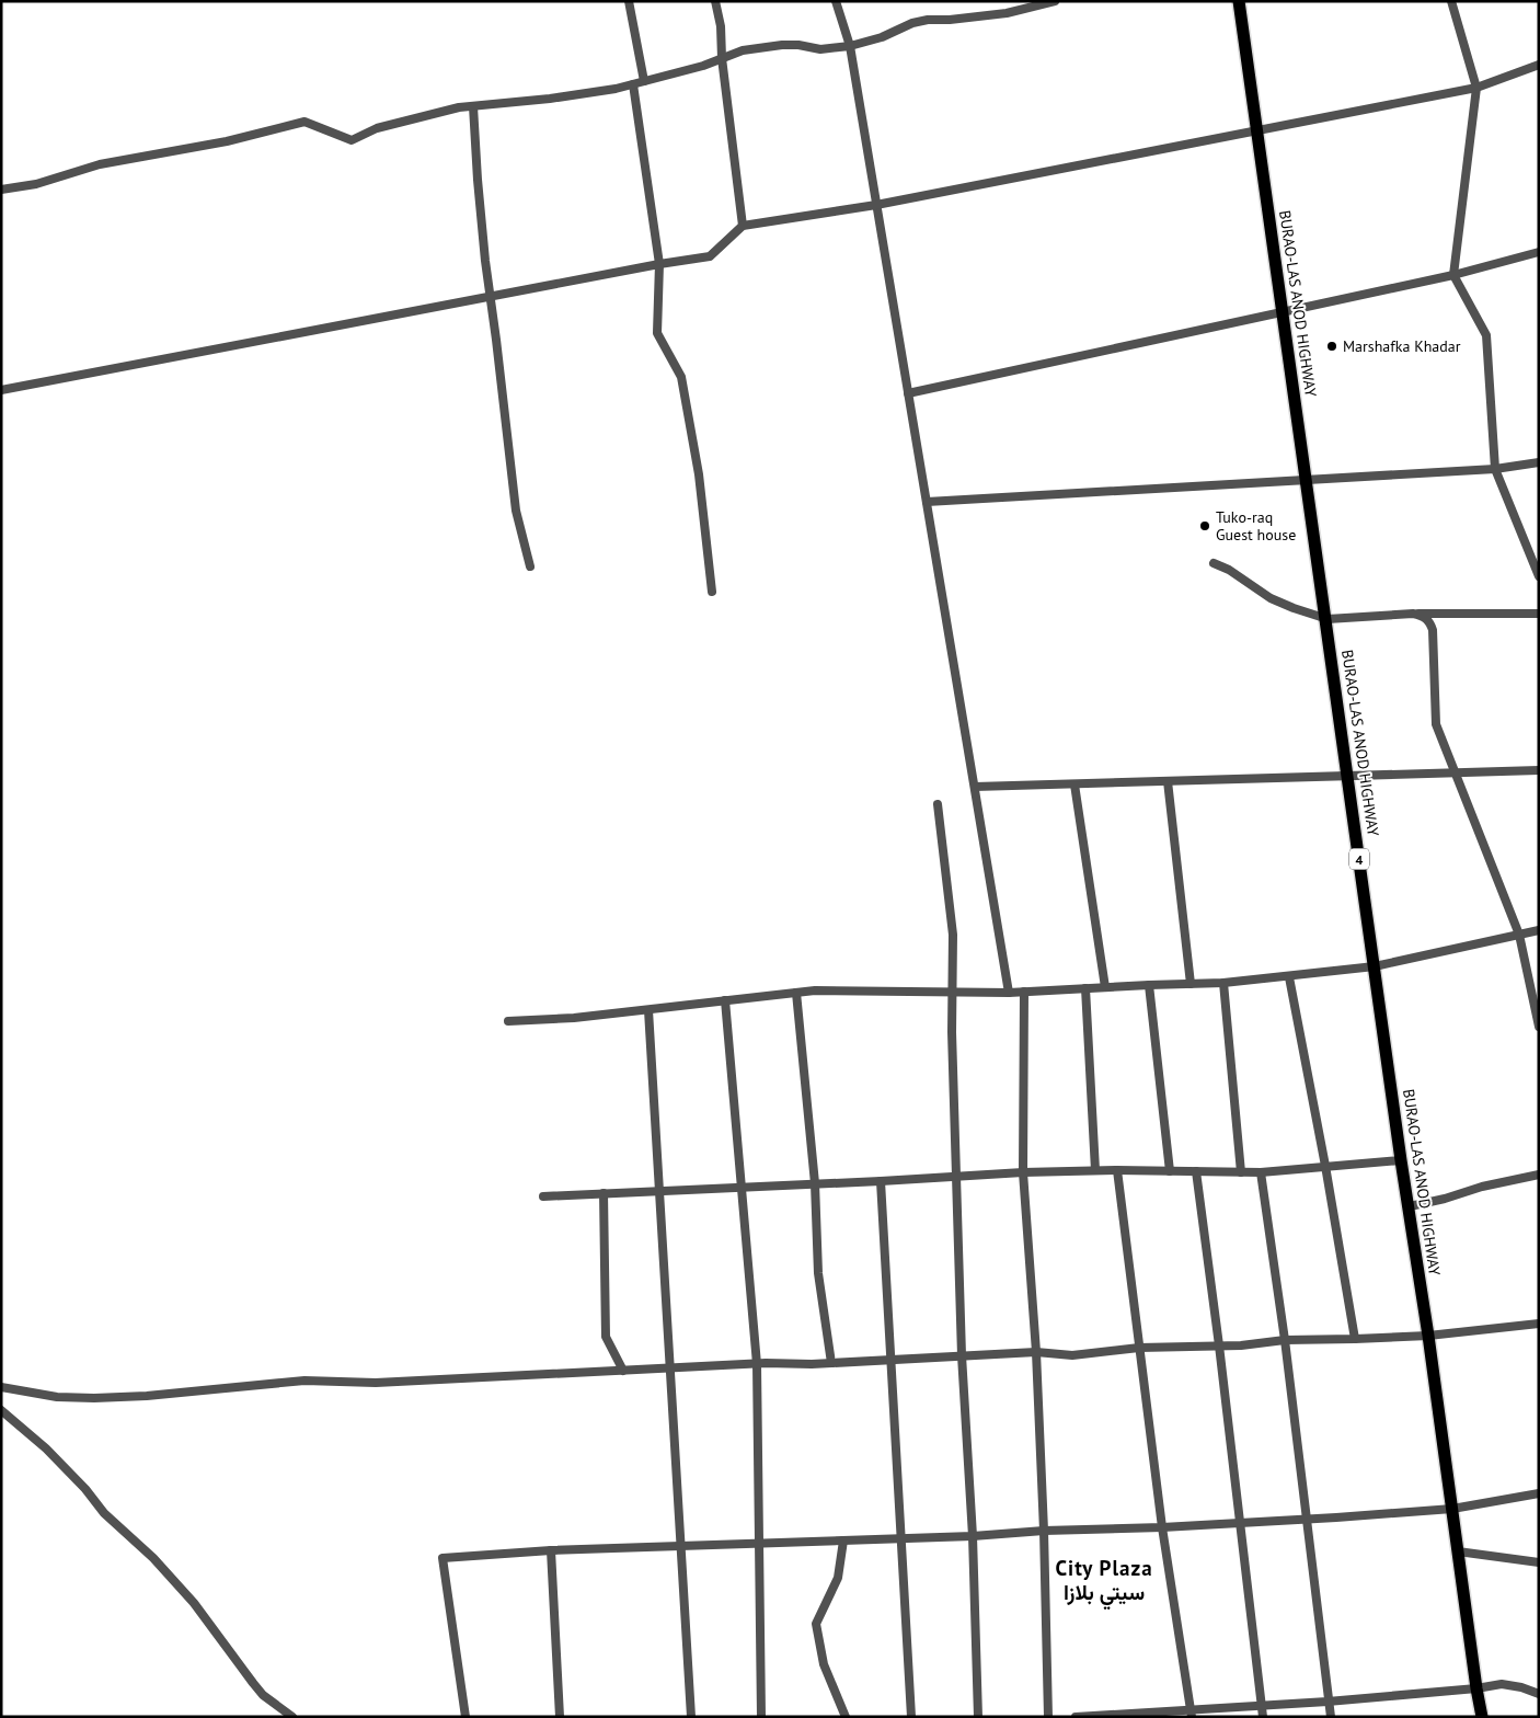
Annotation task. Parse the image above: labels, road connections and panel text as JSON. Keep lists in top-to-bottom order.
{
  "streets": {
    "highway": ["BURAO-LAS ANOD HIGHWAY", "4"]
  },
  "districts": ["City Plaza سيتي بلازا"],
  "places": ["Marshafka Khadar", "Tuko-raq Guest house"]
}
